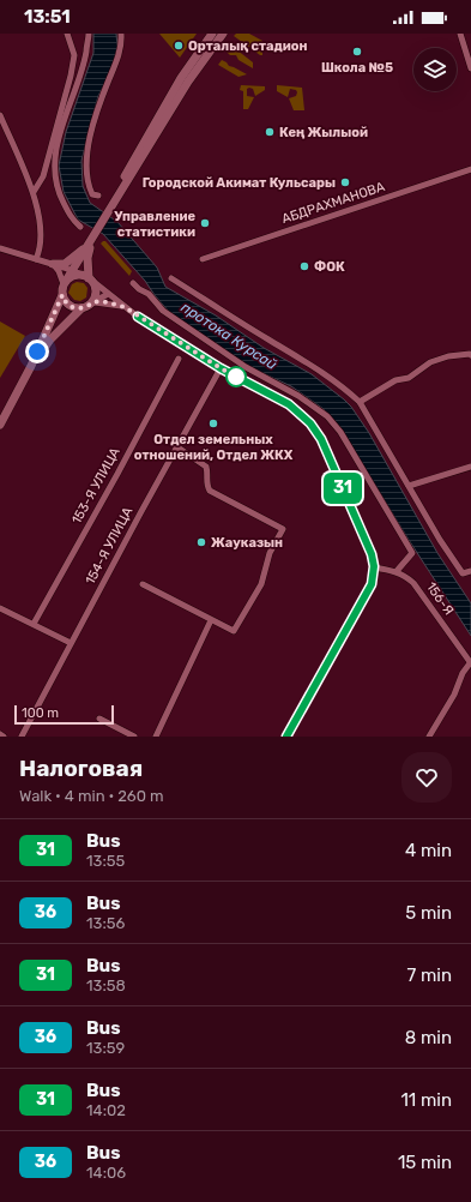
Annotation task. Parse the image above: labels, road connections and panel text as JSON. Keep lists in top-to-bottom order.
{
  "streets": {
    "street": [
      "АБДРАХМАНОВА",
      "153-Я УЛИЦА",
      "154-Я УЛИЦА",
      "156-Я"
    ]
  },
  "water": ["протока Курсай"],
  "places": [
    "Орталық стадион",
    "Школа №5",
    "Кең Жылыой",
    "Городской Акимат Кульсары",
    "Управление статистики",
    "ФОК",
    "Отдел земельных отношений, Отдел ЖКХ",
    "Жауказын"
  ],
  "lines": ["bus line 31"],
  "scale_bar": "100 m",
  "page": {
    "status": "13:51",
    "on_map": "31",
    "scale": "100 m",
    "heading": ["Налоговая", "Walk · 4 min · 260 m"],
    "list": [
      {
        "mark": "31",
        "name": "Bus",
        "note": "13:55",
        "value": "4 min"
      },
      {
        "mark": "36",
        "name": "Bus",
        "note": "13:56",
        "value": "5 min"
      },
      {
        "mark": "31",
        "name": "Bus",
        "note": "13:58",
        "value": "7 min"
      },
      {
        "mark": "36",
        "name": "Bus",
        "note": "13:59",
        "value": "8 min"
      },
      {
        "mark": "31",
        "name": "Bus",
        "note": "14:02",
        "value": "11 min"
      },
      {
        "mark": "36",
        "name": "Bus",
        "note": "14:06",
        "value": "15 min"
      }
    ]
  }
}
